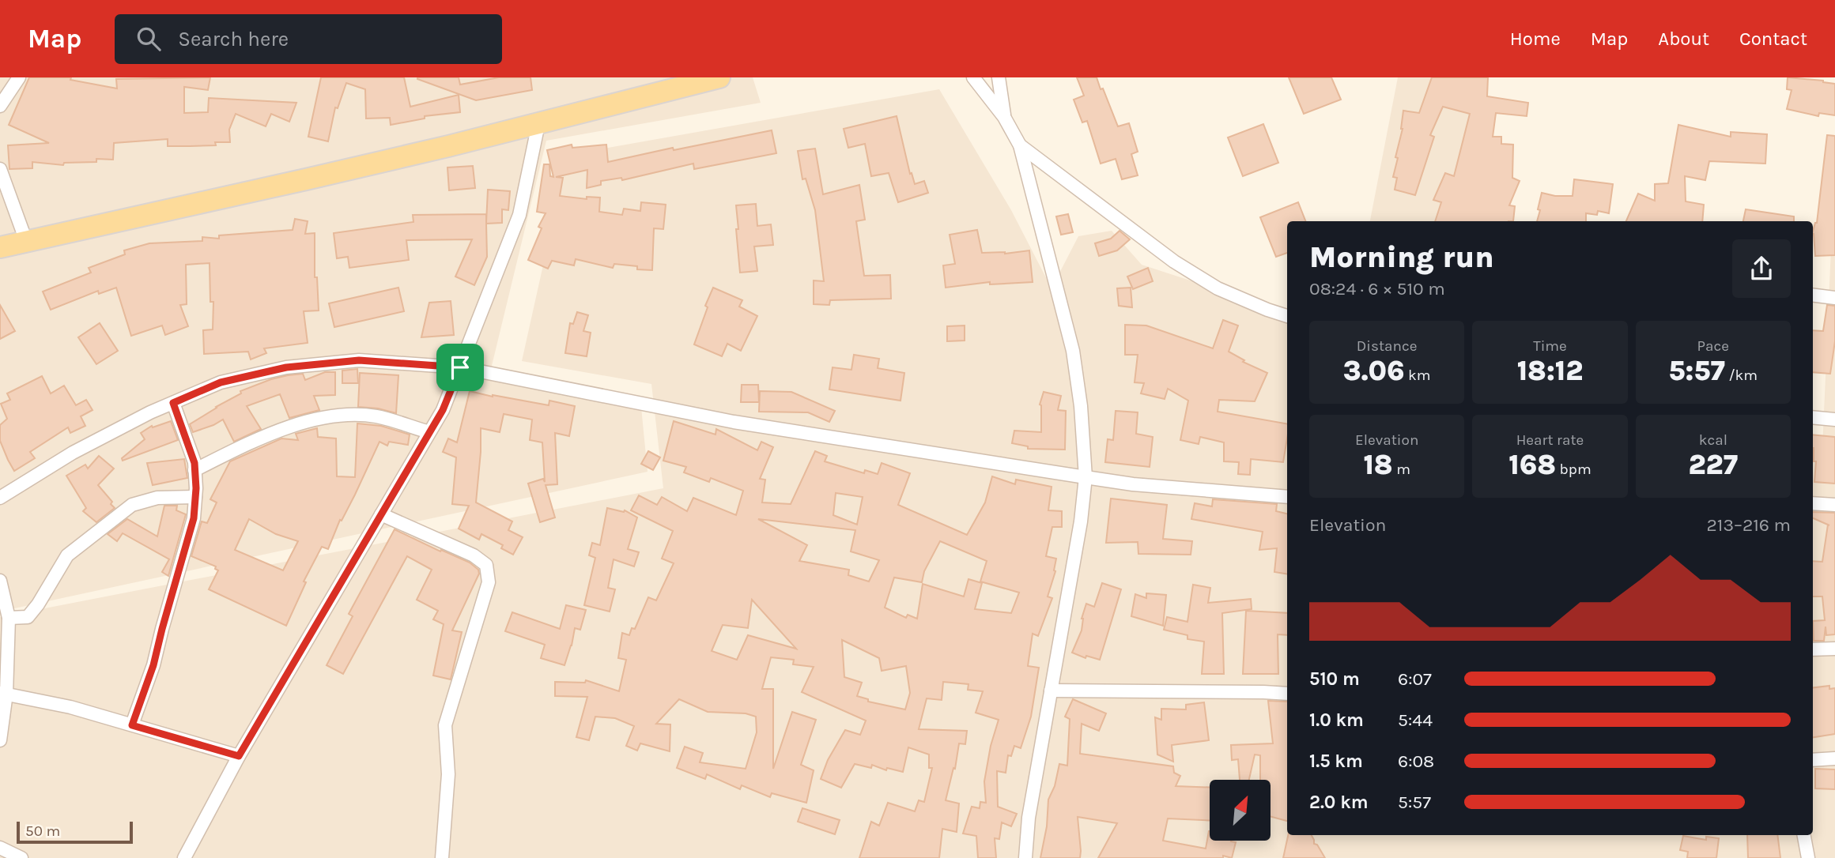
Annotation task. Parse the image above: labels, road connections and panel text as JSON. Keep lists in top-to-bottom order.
{
  "scale_bar": "50 m",
  "north": "top right",
  "page": {
    "header": "Map",
    "search": "Search here",
    "nav": [
      "Home",
      "Map",
      "About",
      "Contact"
    ],
    "heading": ["Morning run", "08:24 · 6 × 510 m"],
    "stats": [
      ["Distance", "3.06 km"],
      ["Time", "18:12"],
      ["Pace", "5:57 /km"],
      ["Elevation", "18 m"],
      ["Heart rate", "168 bpm"],
      ["kcal", "227"]
    ],
    "chart": ["Elevation", "213–216 m"],
    "list": [
      {
        "name": "510 m",
        "note": "6:07"
      },
      {
        "name": "1.0 km",
        "note": "5:44"
      },
      {
        "name": "1.5 km",
        "note": "6:08"
      },
      {
        "name": "2.0 km",
        "note": "5:57"
      }
    ],
    "scale": "50 m"
  }
}
